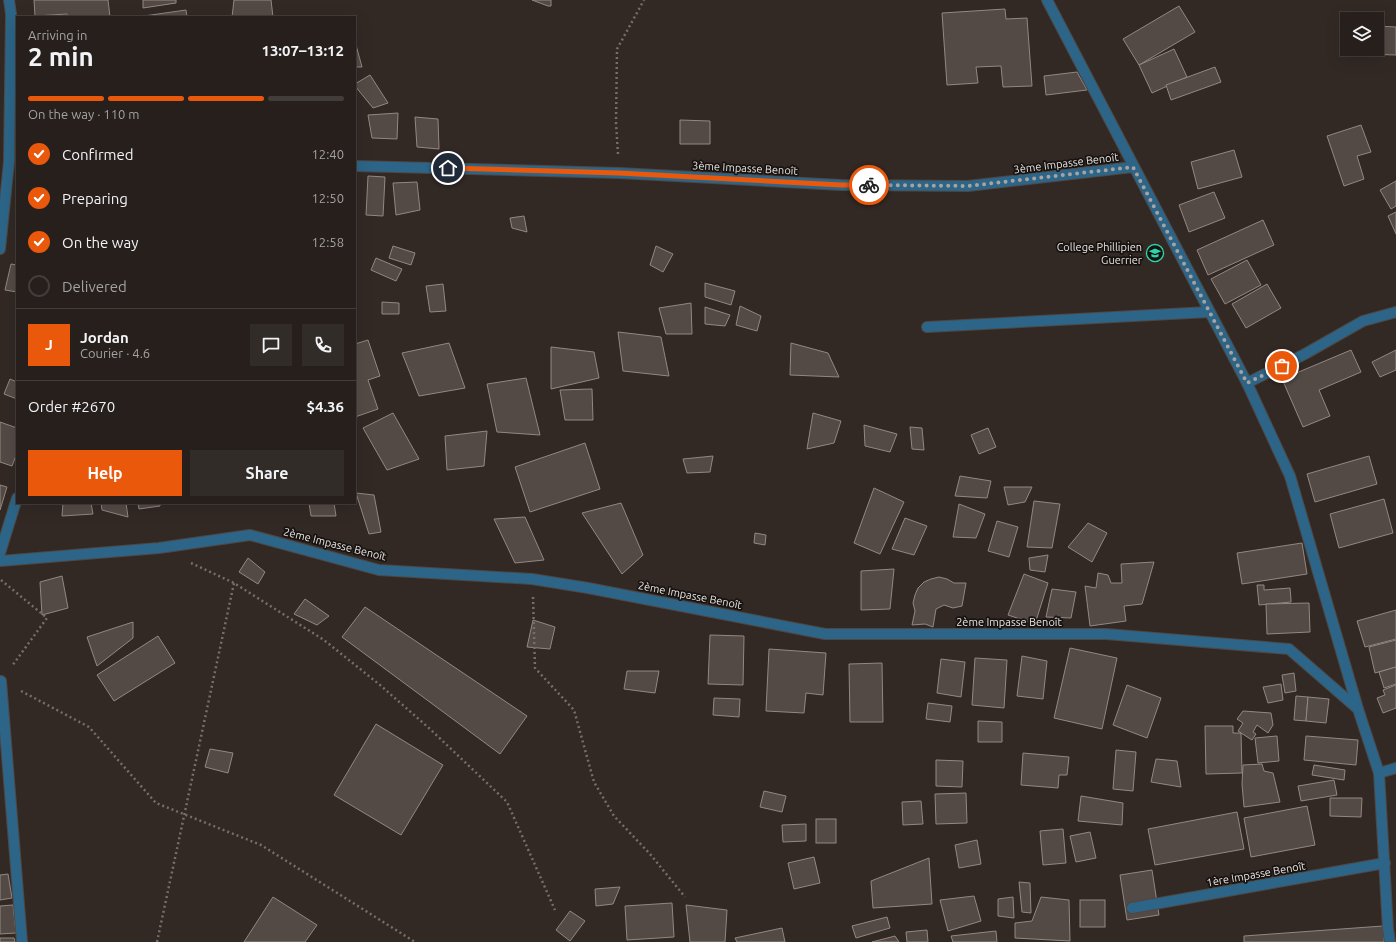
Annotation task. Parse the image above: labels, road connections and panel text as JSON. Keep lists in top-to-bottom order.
{
  "streets": {
    "street": ["3ème Impasse Benoît", "2ème Impasse Benoît", "1ère Impasse Benoît"]
  },
  "places": {
    "school or university": ["College Phillipien Guerrier"]
  },
  "page": {
    "heading": ["2 min", "Arriving in", "13:07–13:12"],
    "panel": [
      "Jordan",
      "Courier · 4.6",
      "Order #2670",
      "$4.36"
    ],
    "bar": "On the way · 110 m",
    "list": [
      ["Confirmed", "12:40"],
      ["Preparing", "12:50"],
      ["On the way", "12:58"],
      "Delivered"
    ],
    "round": "J",
    "buttons": ["Help", "Share"]
  }
}
